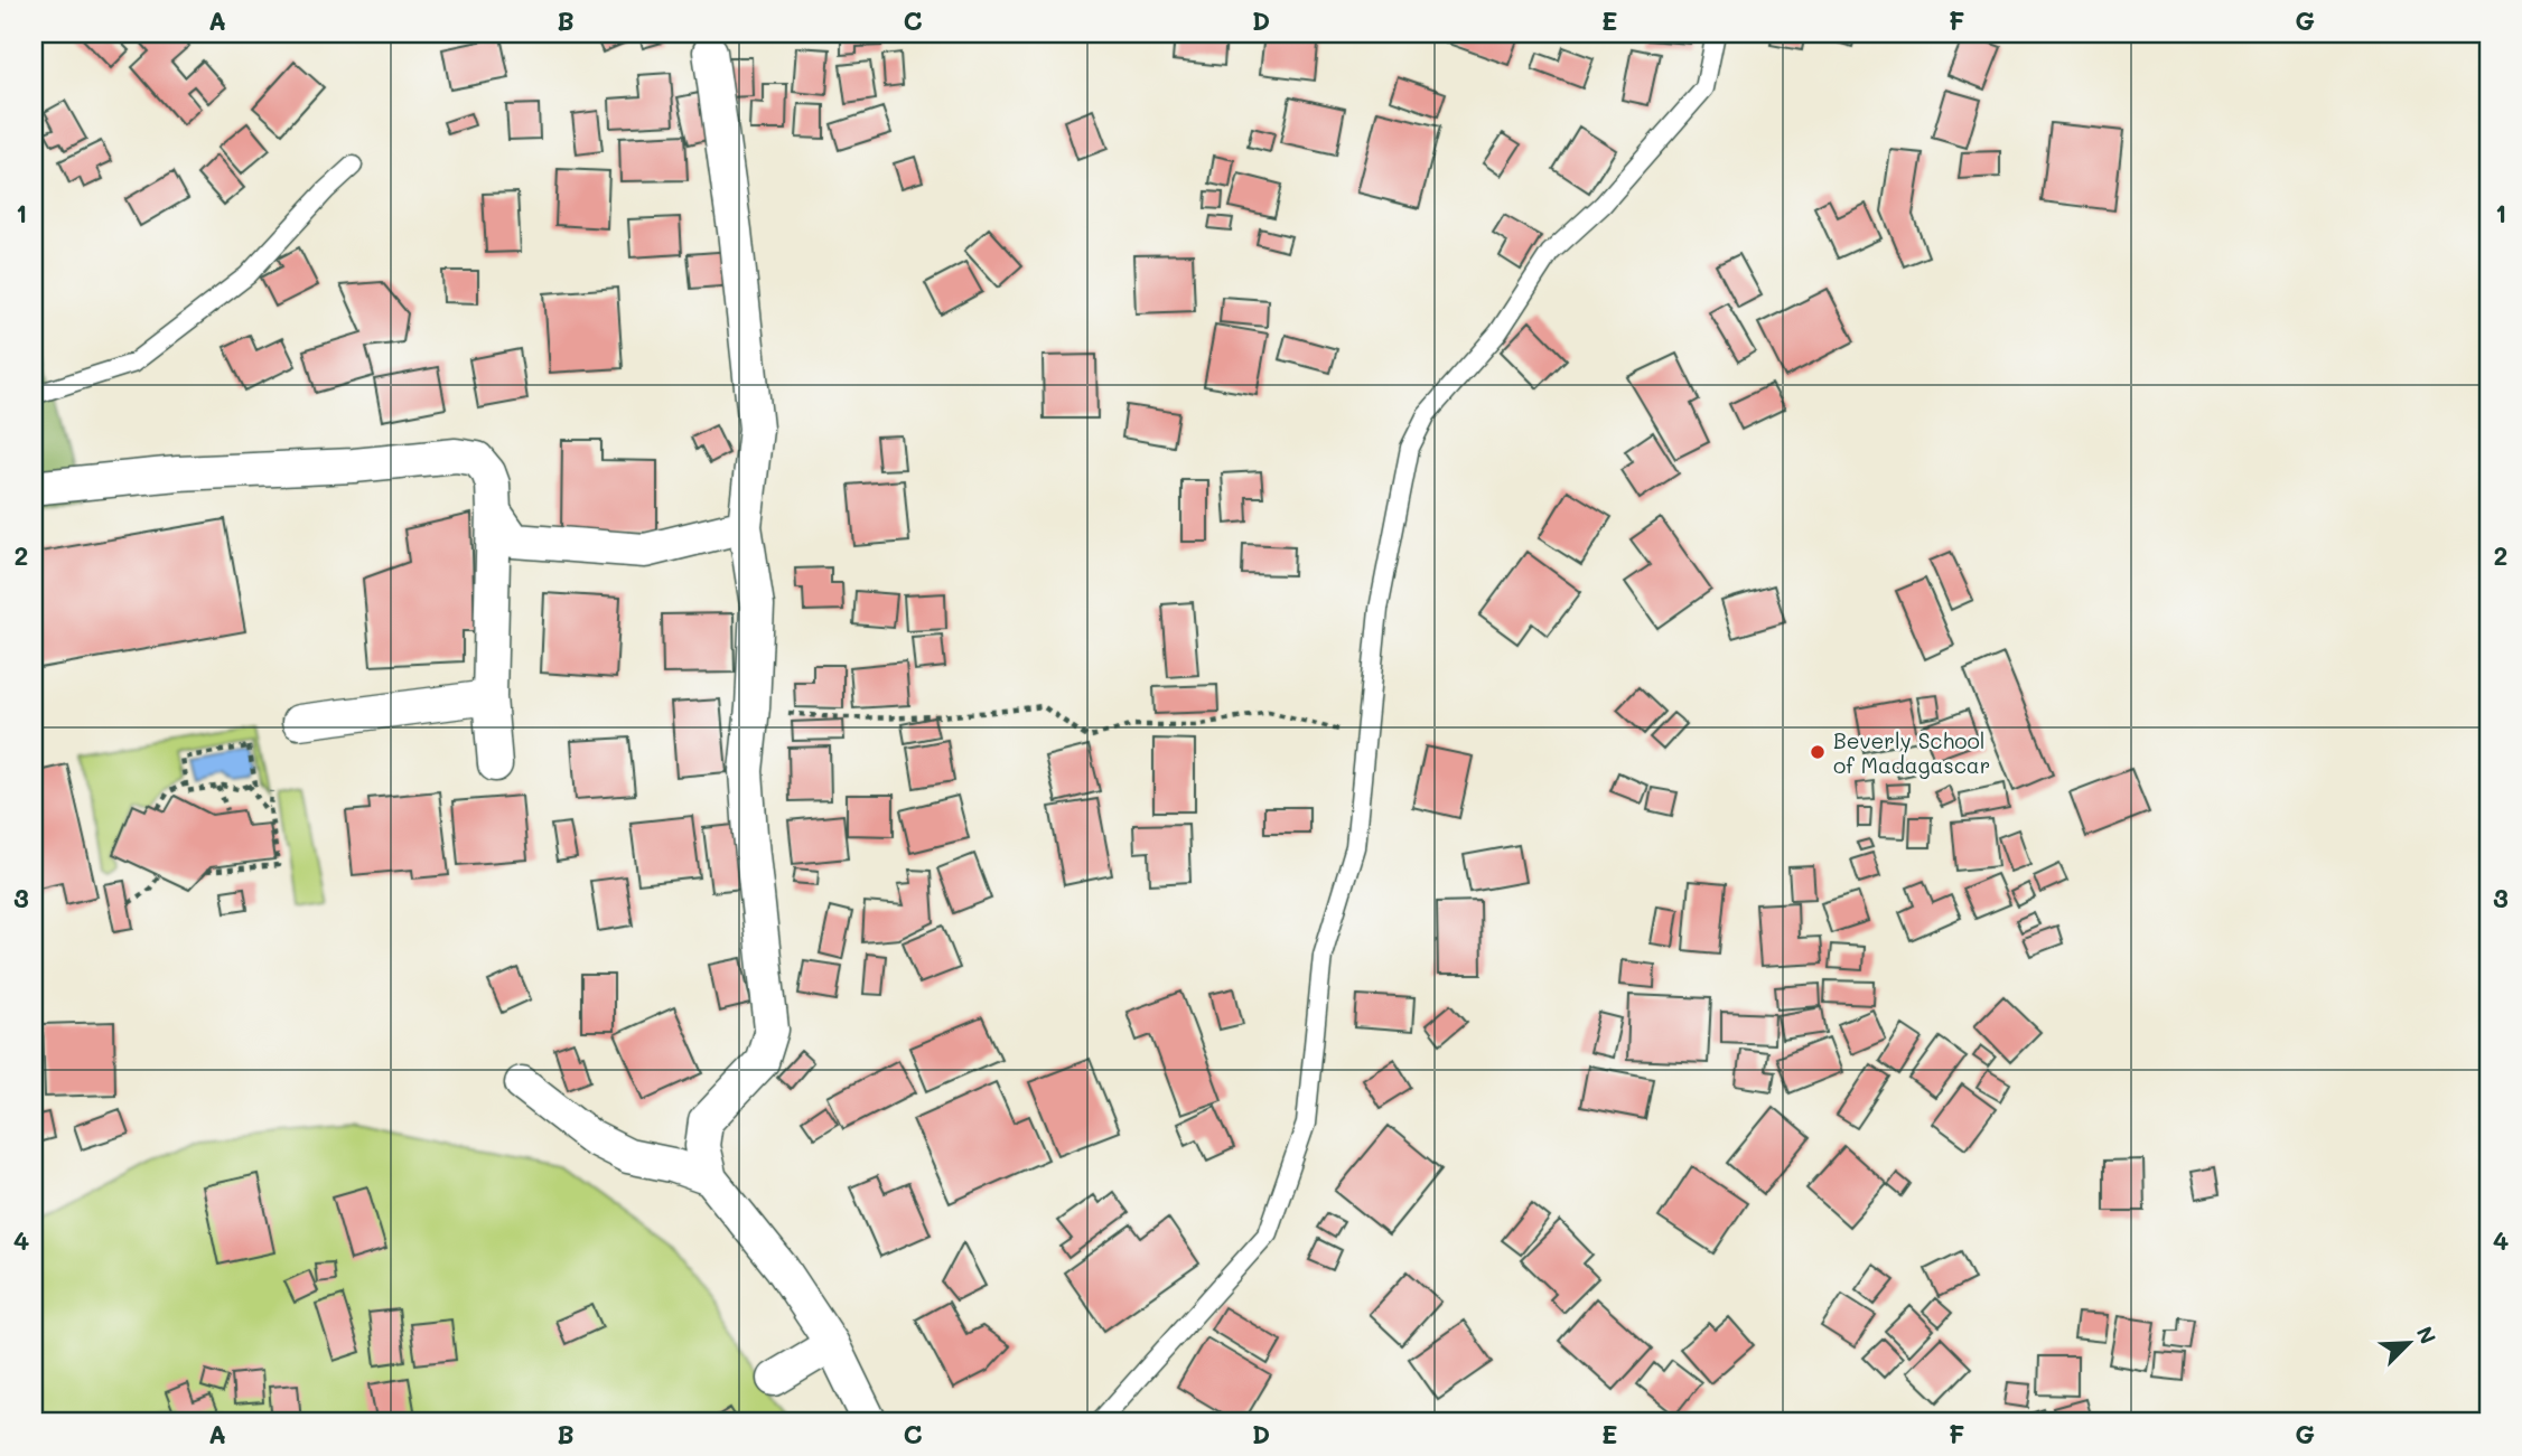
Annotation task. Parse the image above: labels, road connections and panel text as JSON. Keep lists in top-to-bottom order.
{
  "places": ["Beverly School of Madagascar"],
  "north": "top right",
  "grid": {
    "columns": [
      "A",
      "B",
      "C",
      "D",
      "E",
      "F",
      "G"
    ],
    "rows": [
      "1",
      "2",
      "3",
      "4"
    ]
  }
}
